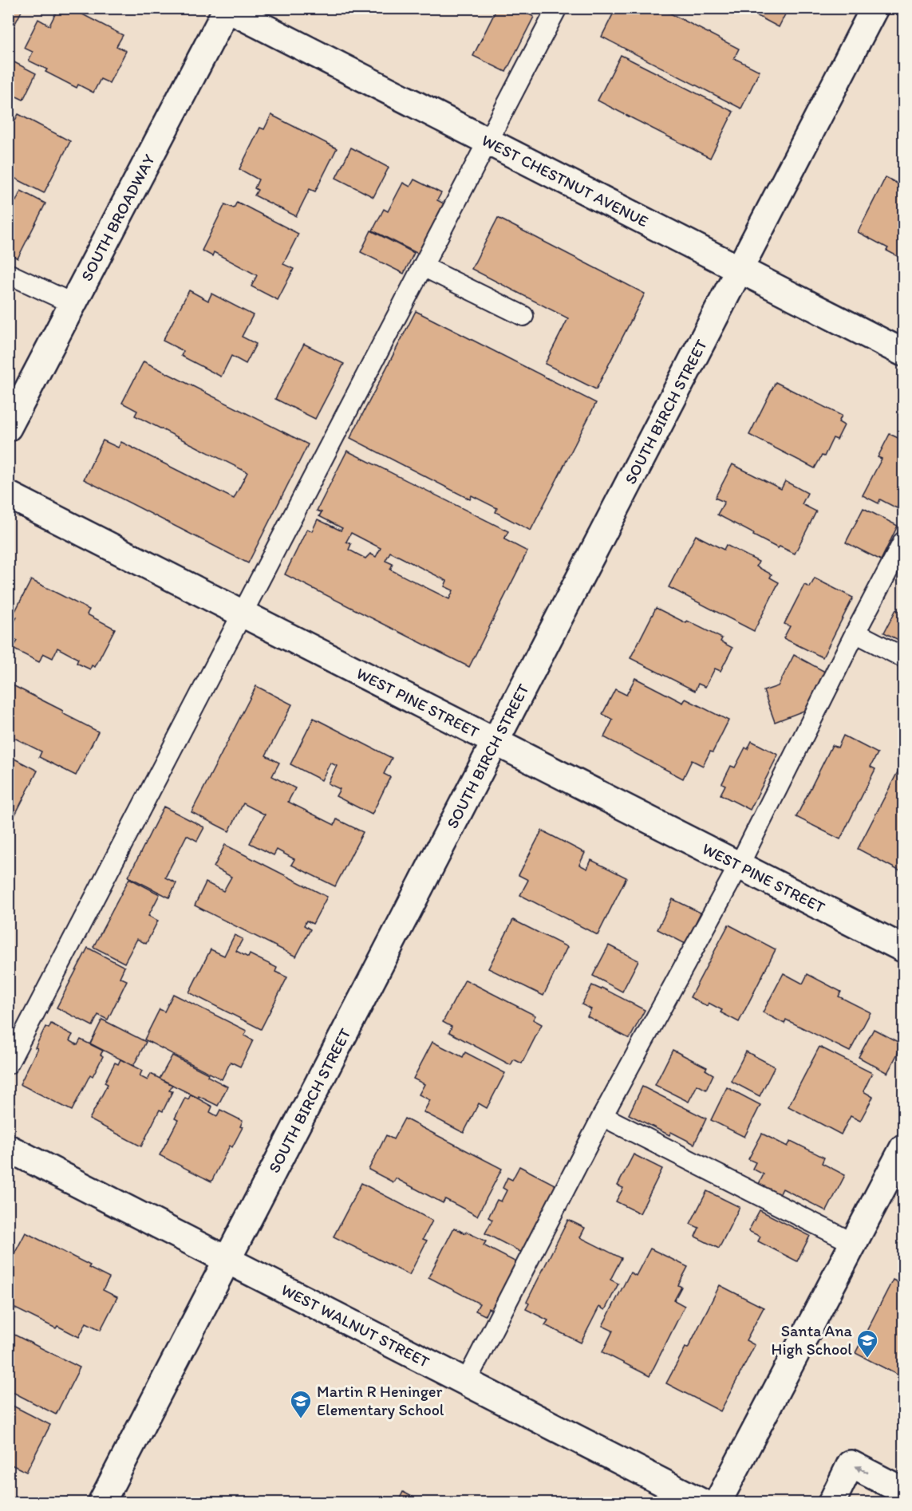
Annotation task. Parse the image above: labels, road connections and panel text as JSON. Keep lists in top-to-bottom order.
{
  "streets": {
    "street": [
      "WEST CHESTNUT AVENUE",
      "SOUTH BROADWAY",
      "SOUTH BIRCH STREET",
      "WEST PINE STREET",
      "WEST WALNUT STREET"
    ]
  },
  "crossings": [
    ["WEST CHESTNUT AVENUE", "SOUTH BROADWAY"],
    ["WEST CHESTNUT AVENUE", "SOUTH BIRCH STREET"],
    ["SOUTH BIRCH STREET", "WEST PINE STREET"],
    ["SOUTH BIRCH STREET", "WEST WALNUT STREET"]
  ],
  "places": {
    "school or university": ["Santa Ana High School", "Martin R Heninger Elementary School"]
  }
}
